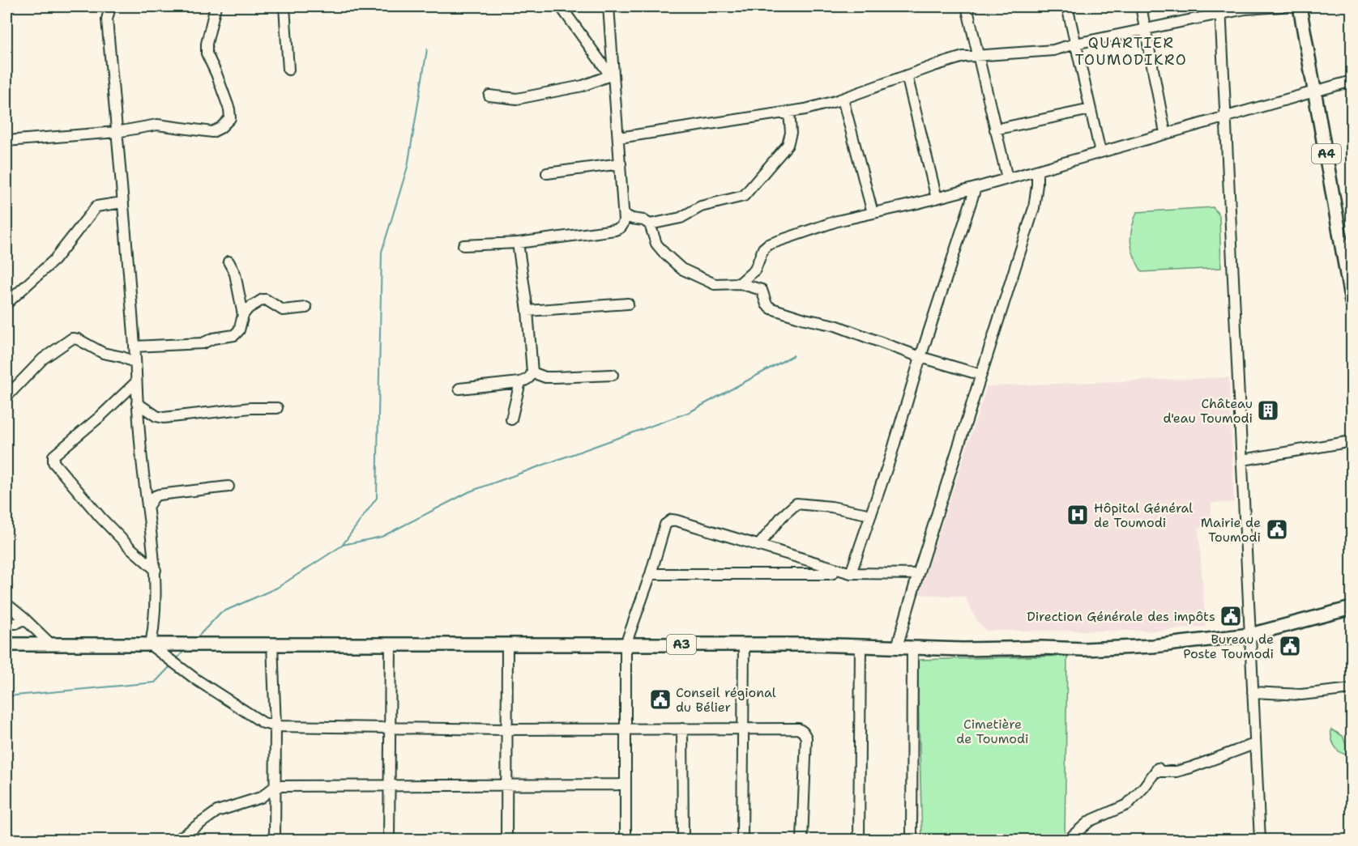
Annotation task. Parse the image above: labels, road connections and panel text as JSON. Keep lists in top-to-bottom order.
{
  "streets": {
    "main road": ["A4", "A3"]
  },
  "districts": ["QUARTIER TOUMODIKRO"],
  "parks": ["Cimetière de Toumodi"],
  "places": {
    "building": ["Château d'eau Toumodi"],
    "hospital": ["Hôpital Général de Toumodi"],
    "public building": [
      "Mairie de Toumodi",
      "Direction Générale des impôts",
      "Bureau de Poste Toumodi",
      "Conseil régional du Bélier"
    ]
  }
}
